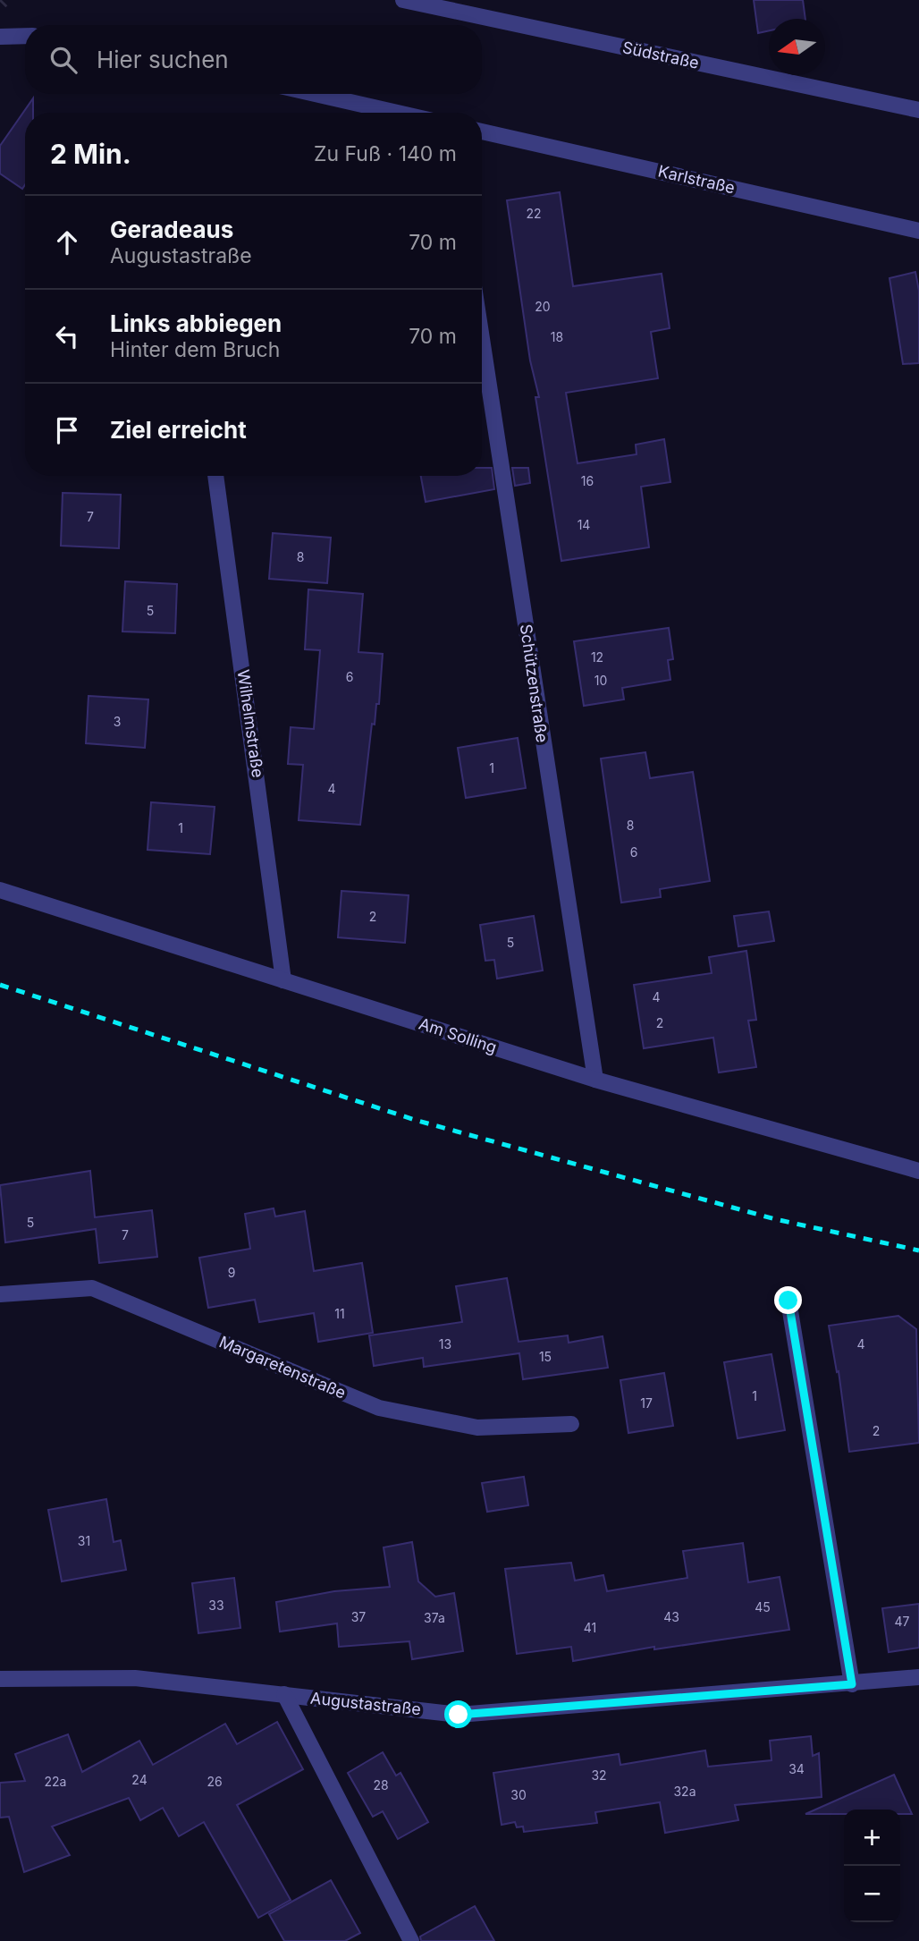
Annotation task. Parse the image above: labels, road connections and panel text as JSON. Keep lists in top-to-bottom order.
{
  "streets": {
    "street": [
      "Südstraße",
      "Karlstraße",
      "Schützenstraße",
      "Wilhelmstraße",
      "Am Solling",
      "Margaretenstraße",
      "Augustastraße"
    ]
  },
  "crossings": [
    ["Schützenstraße", "Am Solling"],
    ["Wilhelmstraße", "Am Solling"]
  ],
  "house_numbers": [
    "22",
    "20",
    "18",
    "16",
    "7",
    "14",
    "8",
    "5",
    "12",
    "6",
    "10",
    "3",
    "1",
    "4",
    "8",
    "1",
    "6",
    "2",
    "5",
    "4",
    "2",
    "5",
    "7",
    "9",
    "11",
    "13",
    "4",
    "15",
    "1",
    "17",
    "2",
    "31",
    "33",
    "45",
    "37",
    "43",
    "37a",
    "47",
    "41",
    "34",
    "32",
    "24",
    "22a",
    "26",
    "28",
    "32a",
    "30"
  ],
  "north": "left",
  "page": {
    "search": "Hier suchen",
    "heading": ["2 Min.", "Zu Fuß · 140 m"],
    "list": [
      ["Geradeaus", "Augustastraße", "70 m"],
      ["Links abbiegen", "Hinter dem Bruch", "70 m"],
      "Ziel erreicht"
    ],
    "map_buttons": ["+", "−"]
  }
}
